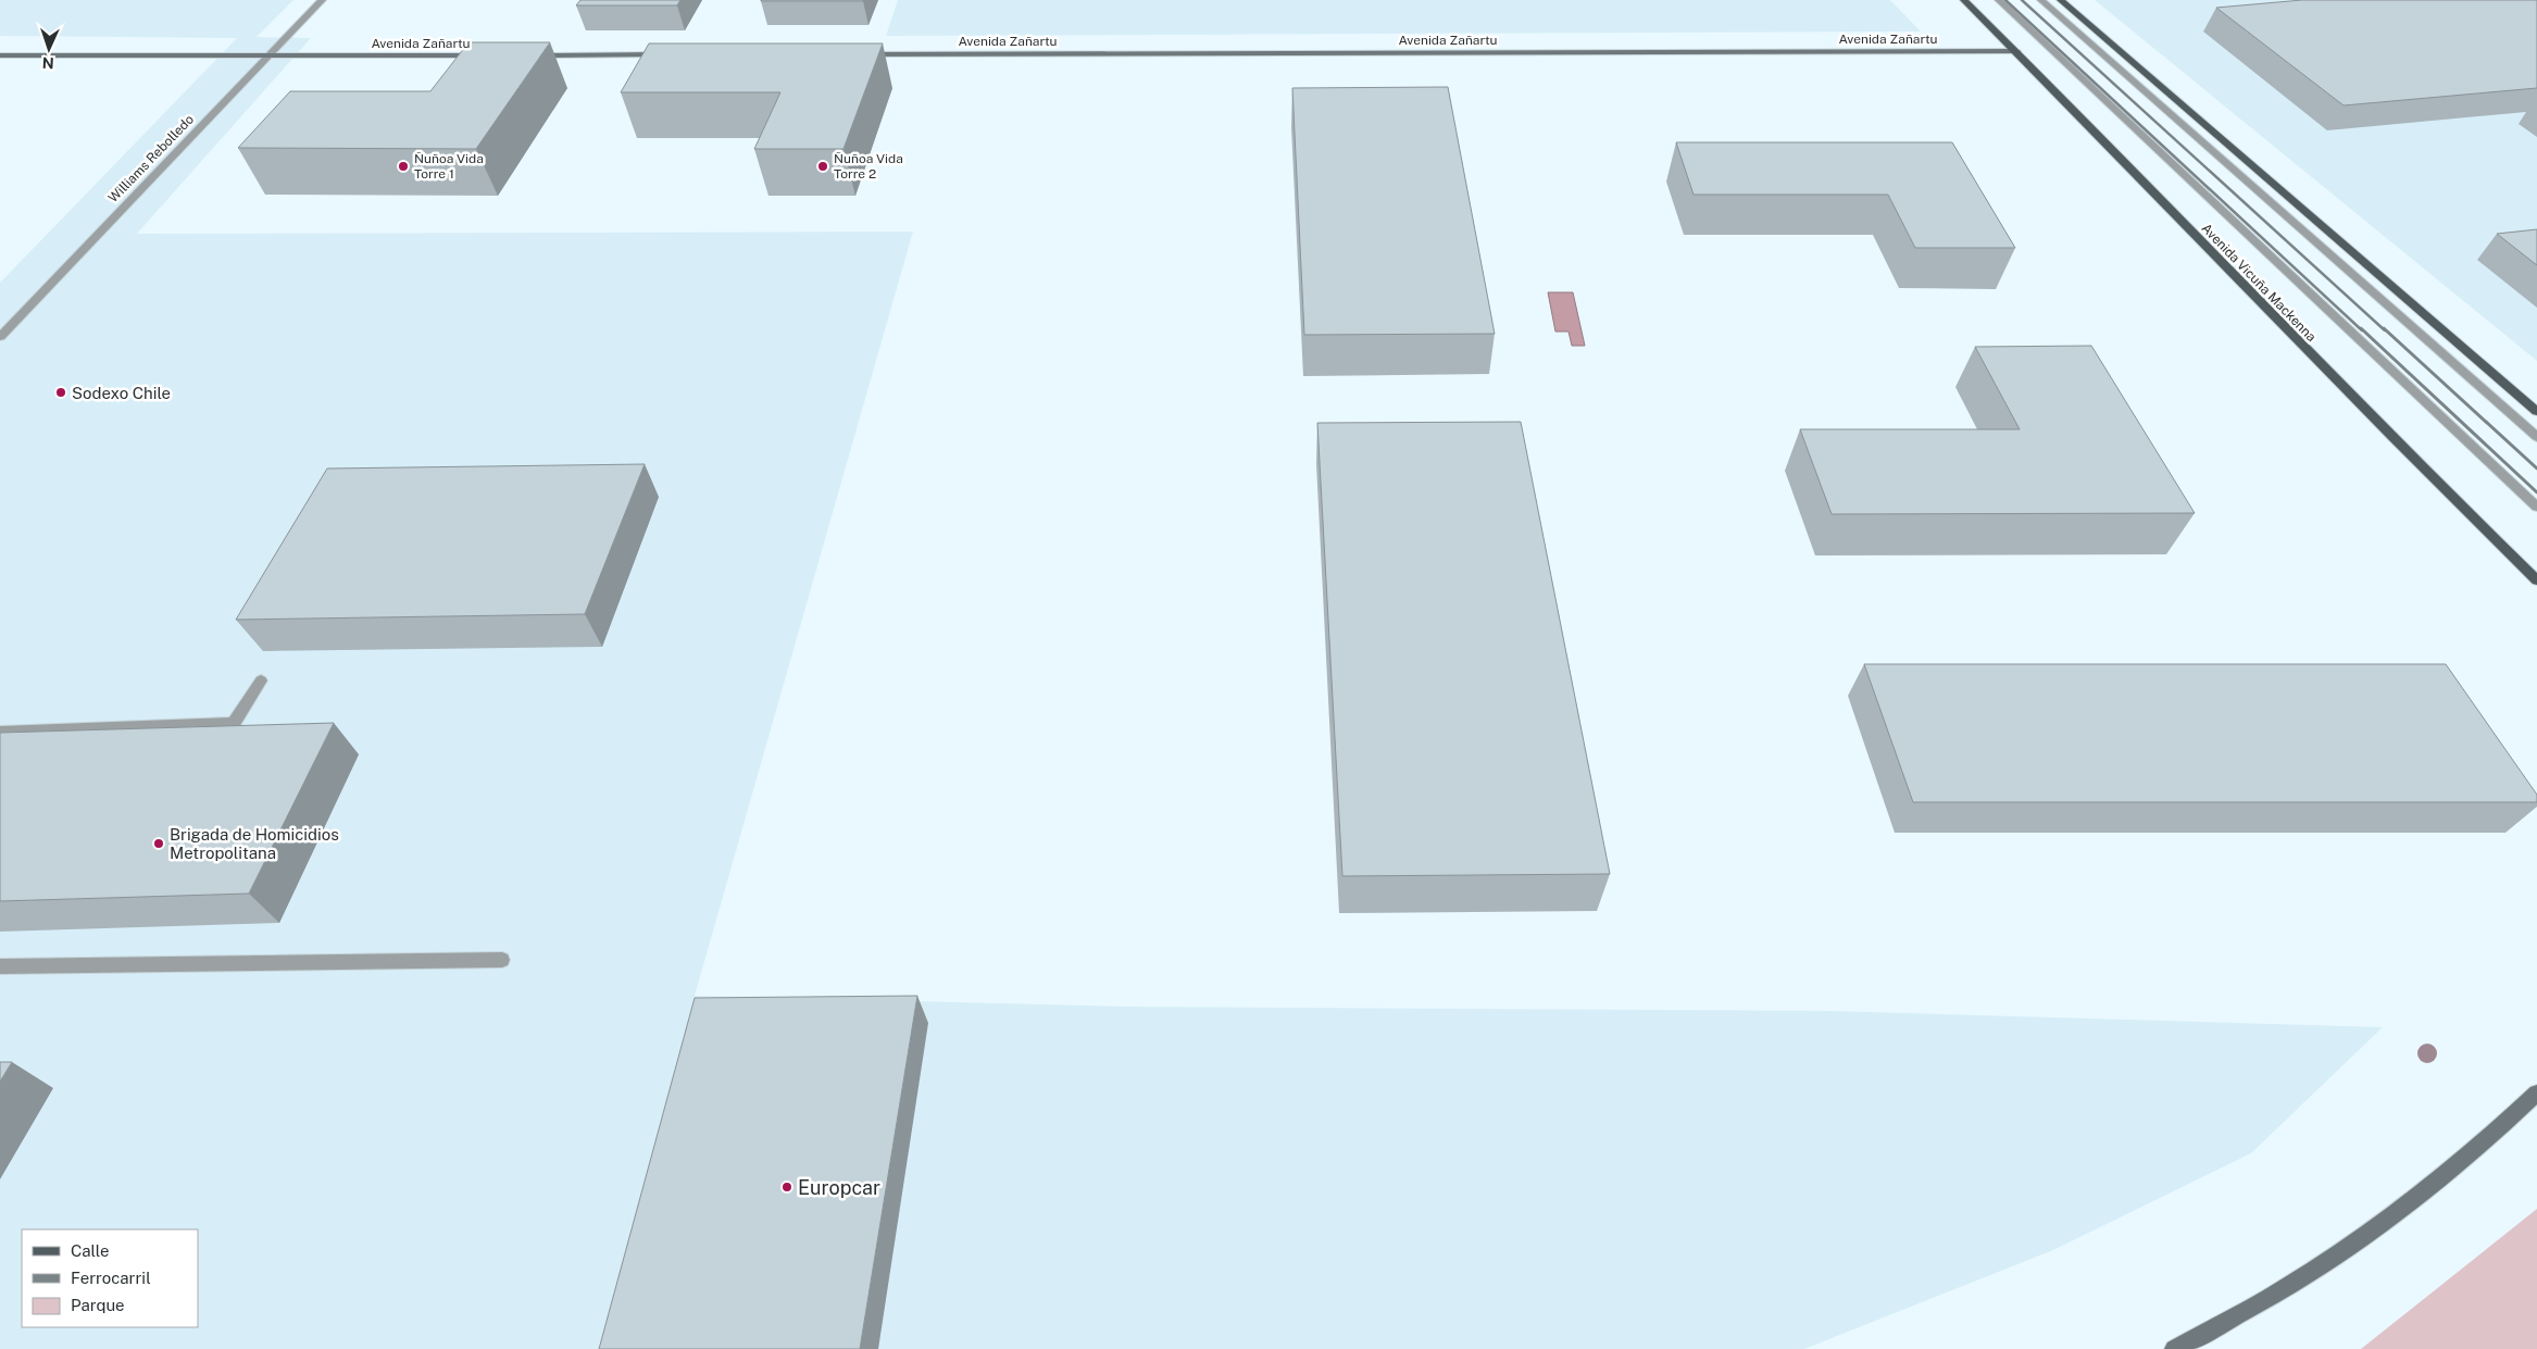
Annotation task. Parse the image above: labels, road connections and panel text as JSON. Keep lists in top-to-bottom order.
{
  "streets": {
    "main road": ["Avenida Vicuña Mackenna"],
    "street": ["Avenida Zañartu", "Williams Rebolledo"]
  },
  "crossings": [
    ["Avenida Zañartu", "Williams Rebolledo"],
    ["Avenida Zañartu", "Avenida Vicuña Mackenna"]
  ],
  "places": [
    "Ñuñoa Vida Torre 1",
    "Ñuñoa Vida Torre 2",
    "Sodexo Chile",
    "Brigada de Homicidios Metropolitana",
    "Europcar"
  ],
  "legend": ["Calle", "Ferrocarril", "Parque"],
  "north": "bottom"
}
